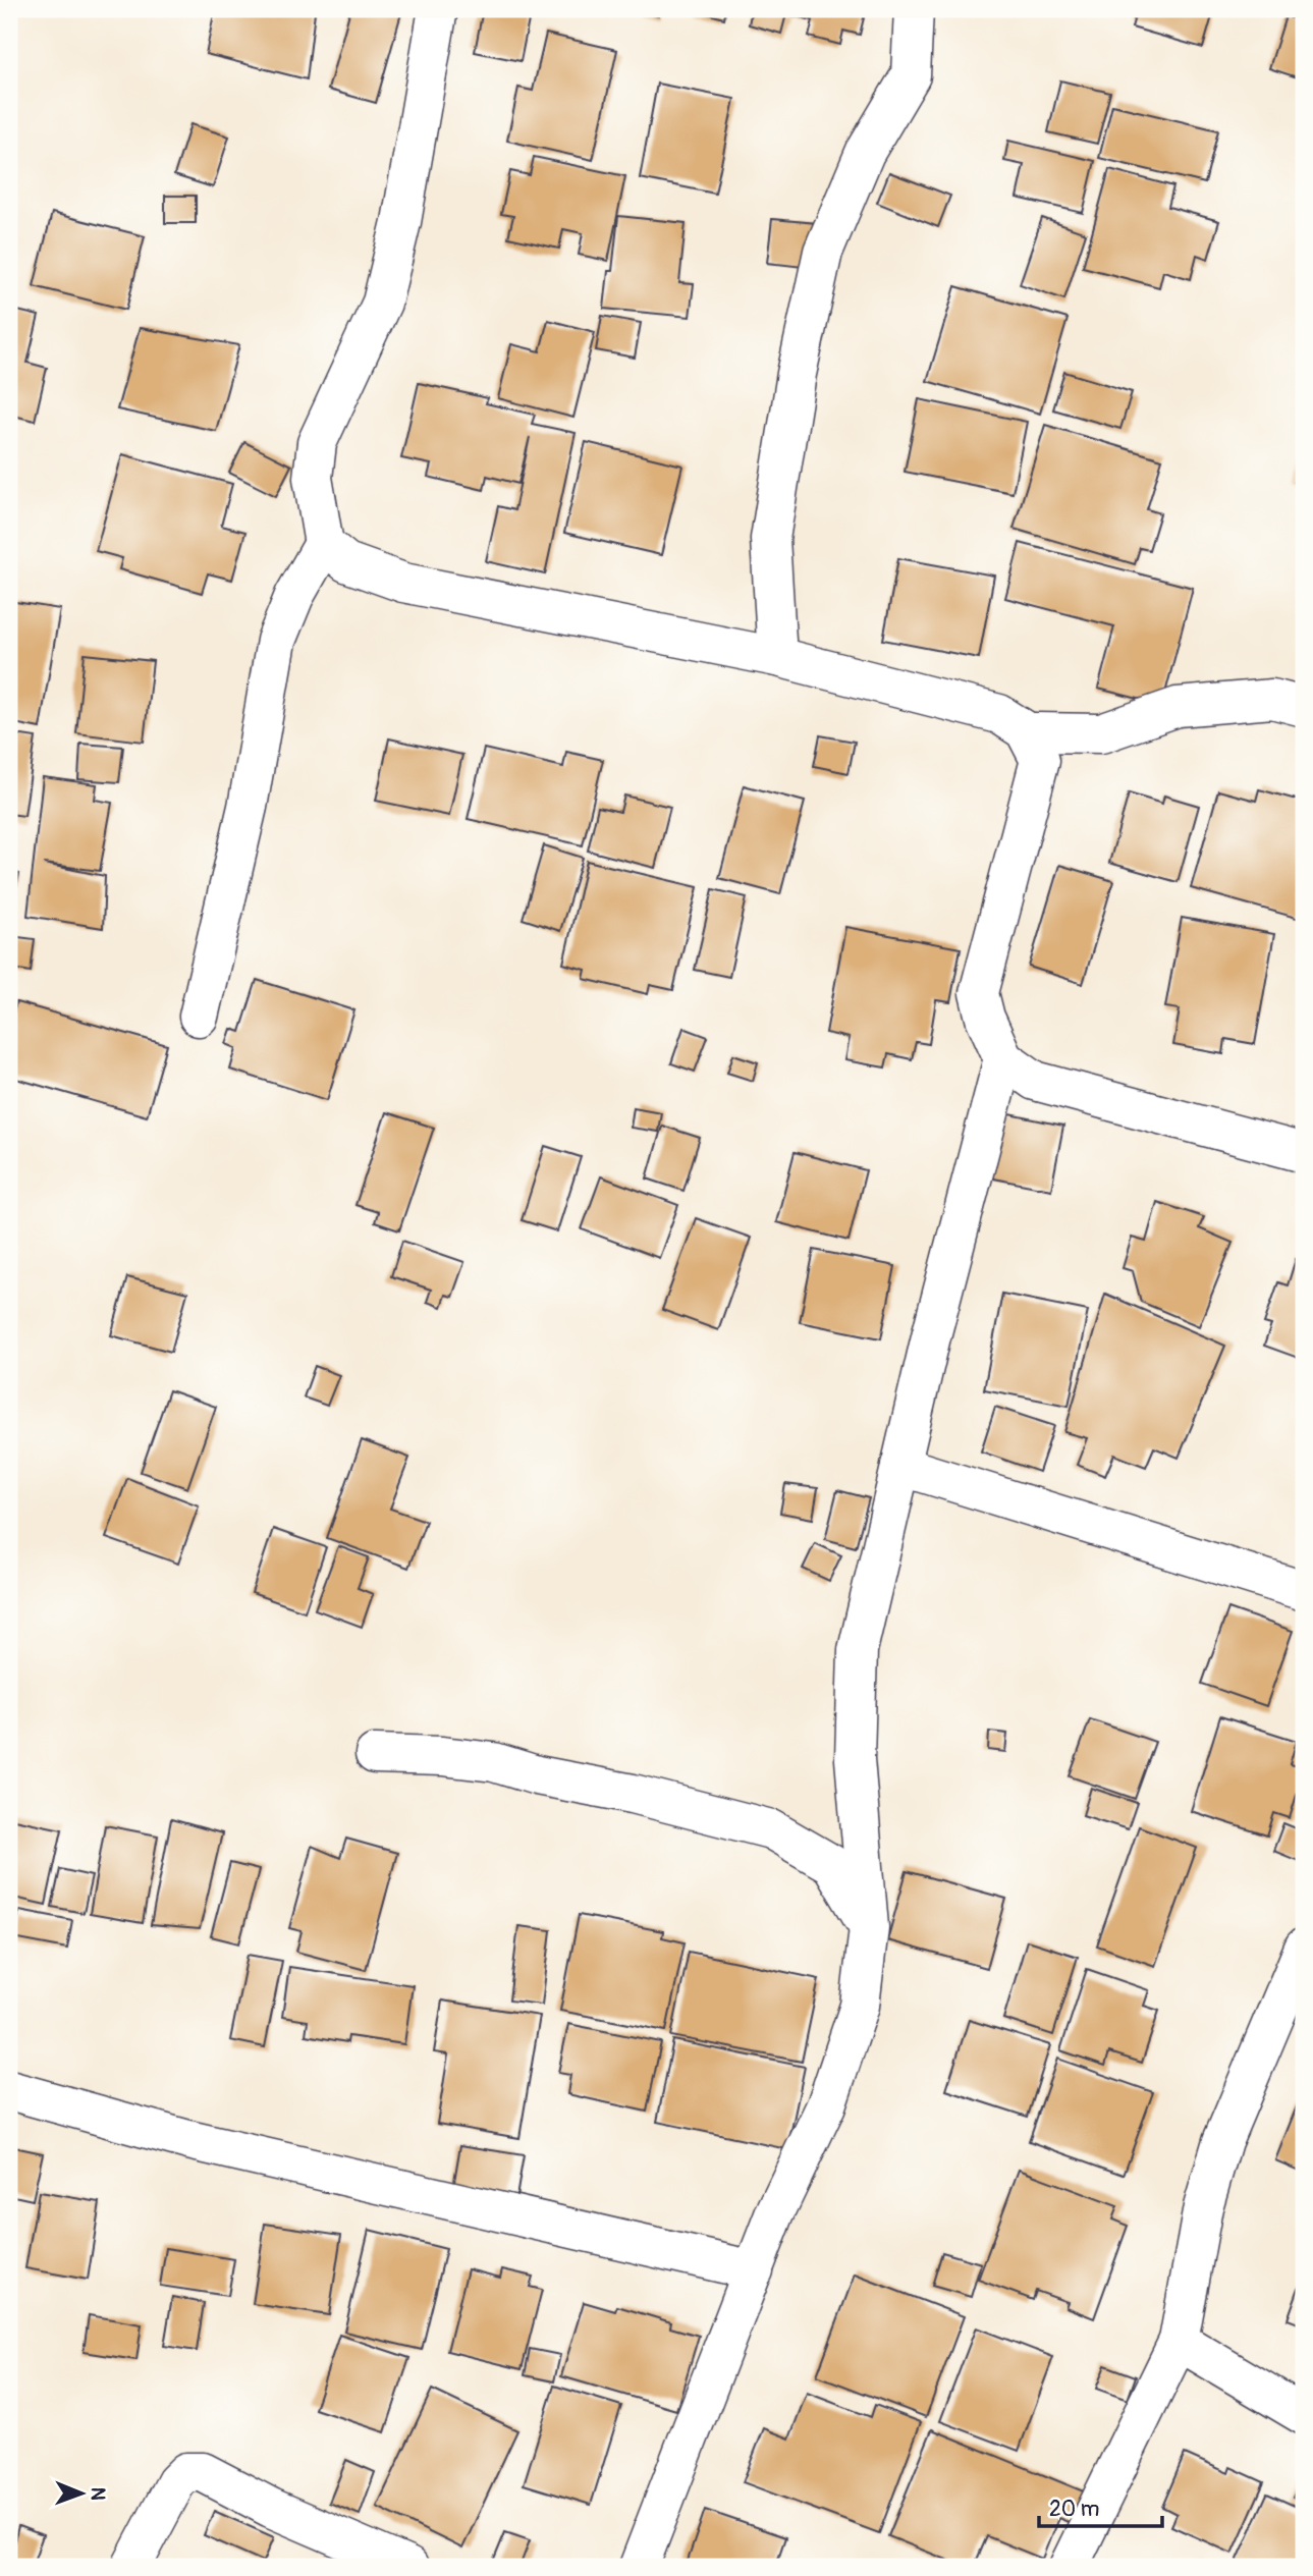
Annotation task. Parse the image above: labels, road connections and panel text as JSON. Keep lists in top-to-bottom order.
{
  "scale_bar": "20 m",
  "north": "right"
}
